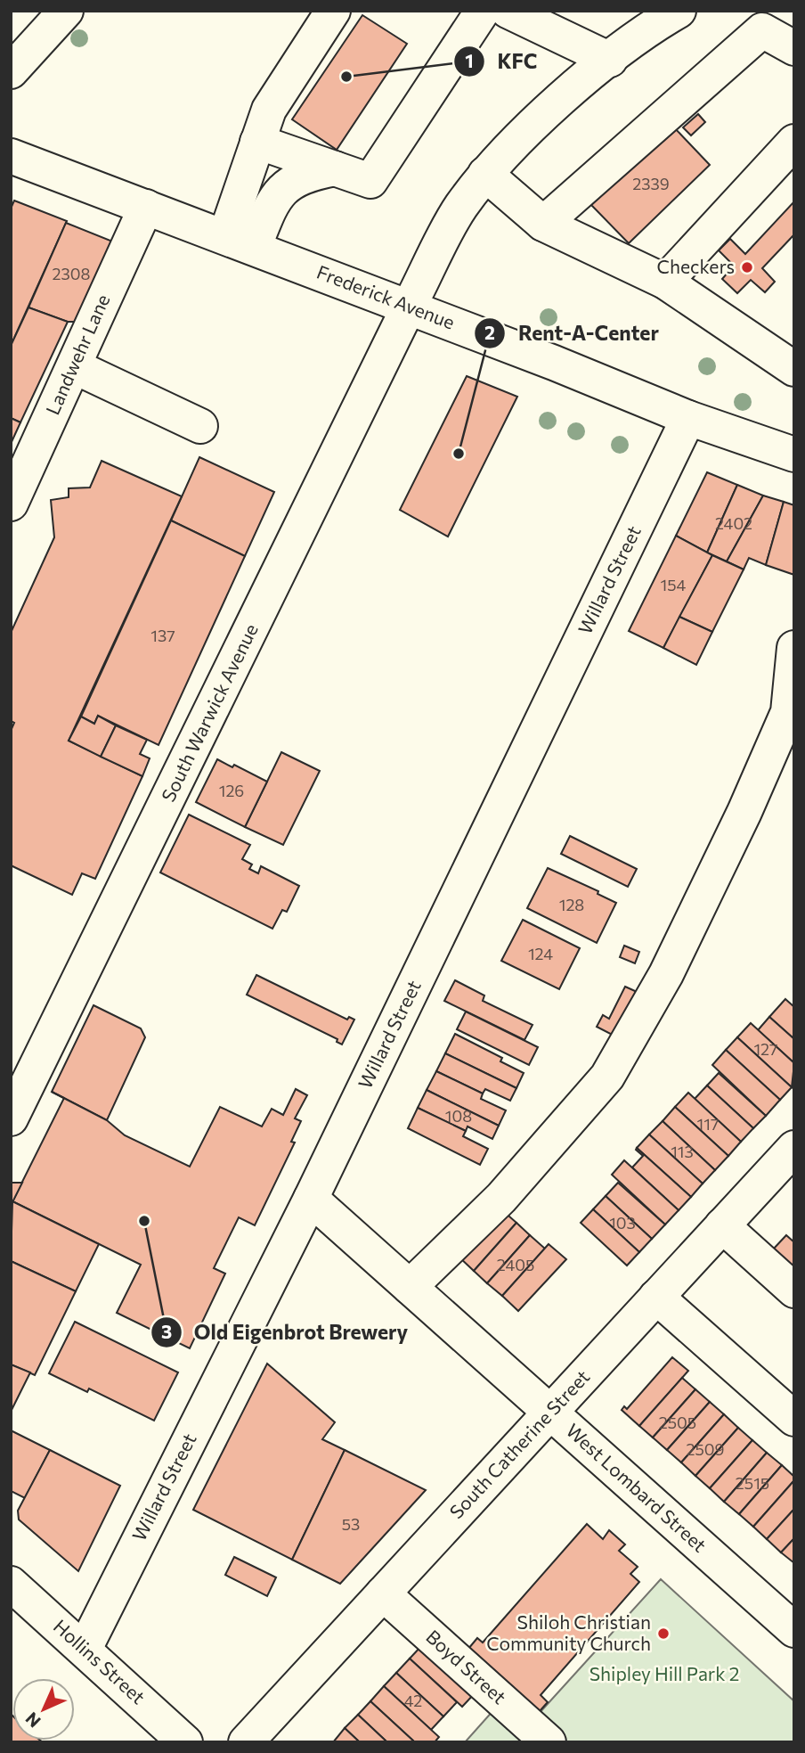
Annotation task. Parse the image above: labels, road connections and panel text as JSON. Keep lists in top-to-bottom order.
{
  "streets": {
    "street": [
      "Frederick Avenue",
      "Landwehr Lane",
      "Willard Street",
      "South Warwick Avenue",
      "South Catherine Street",
      "West Lombard Street",
      "Hollins Street",
      "Boyd Street"
    ]
  },
  "crossings": [
    ["Frederick Avenue", "Landwehr Lane"],
    ["Frederick Avenue", "Willard Street"],
    ["Frederick Avenue", "South Warwick Avenue"],
    ["Willard Street", "West Lombard Street"],
    ["Willard Street", "Hollins Street"],
    ["South Catherine Street", "West Lombard Street"],
    ["South Catherine Street", "Boyd Street"]
  ],
  "parks": ["Shipley Hill Park 2"],
  "places": [
    "KFC",
    "Checkers",
    "Rent-A-Center",
    "Old Eigenbrot Brewery",
    "Shiloh Christian Community Church"
  ],
  "house_numbers": [
    "2339",
    "2308",
    "2402",
    "154",
    "137",
    "126",
    "128",
    "124",
    "127",
    "108",
    "117",
    "113",
    "103",
    "2405",
    "2505",
    "2509",
    "2515",
    "53",
    "42"
  ],
  "north": "bottom left"
}
